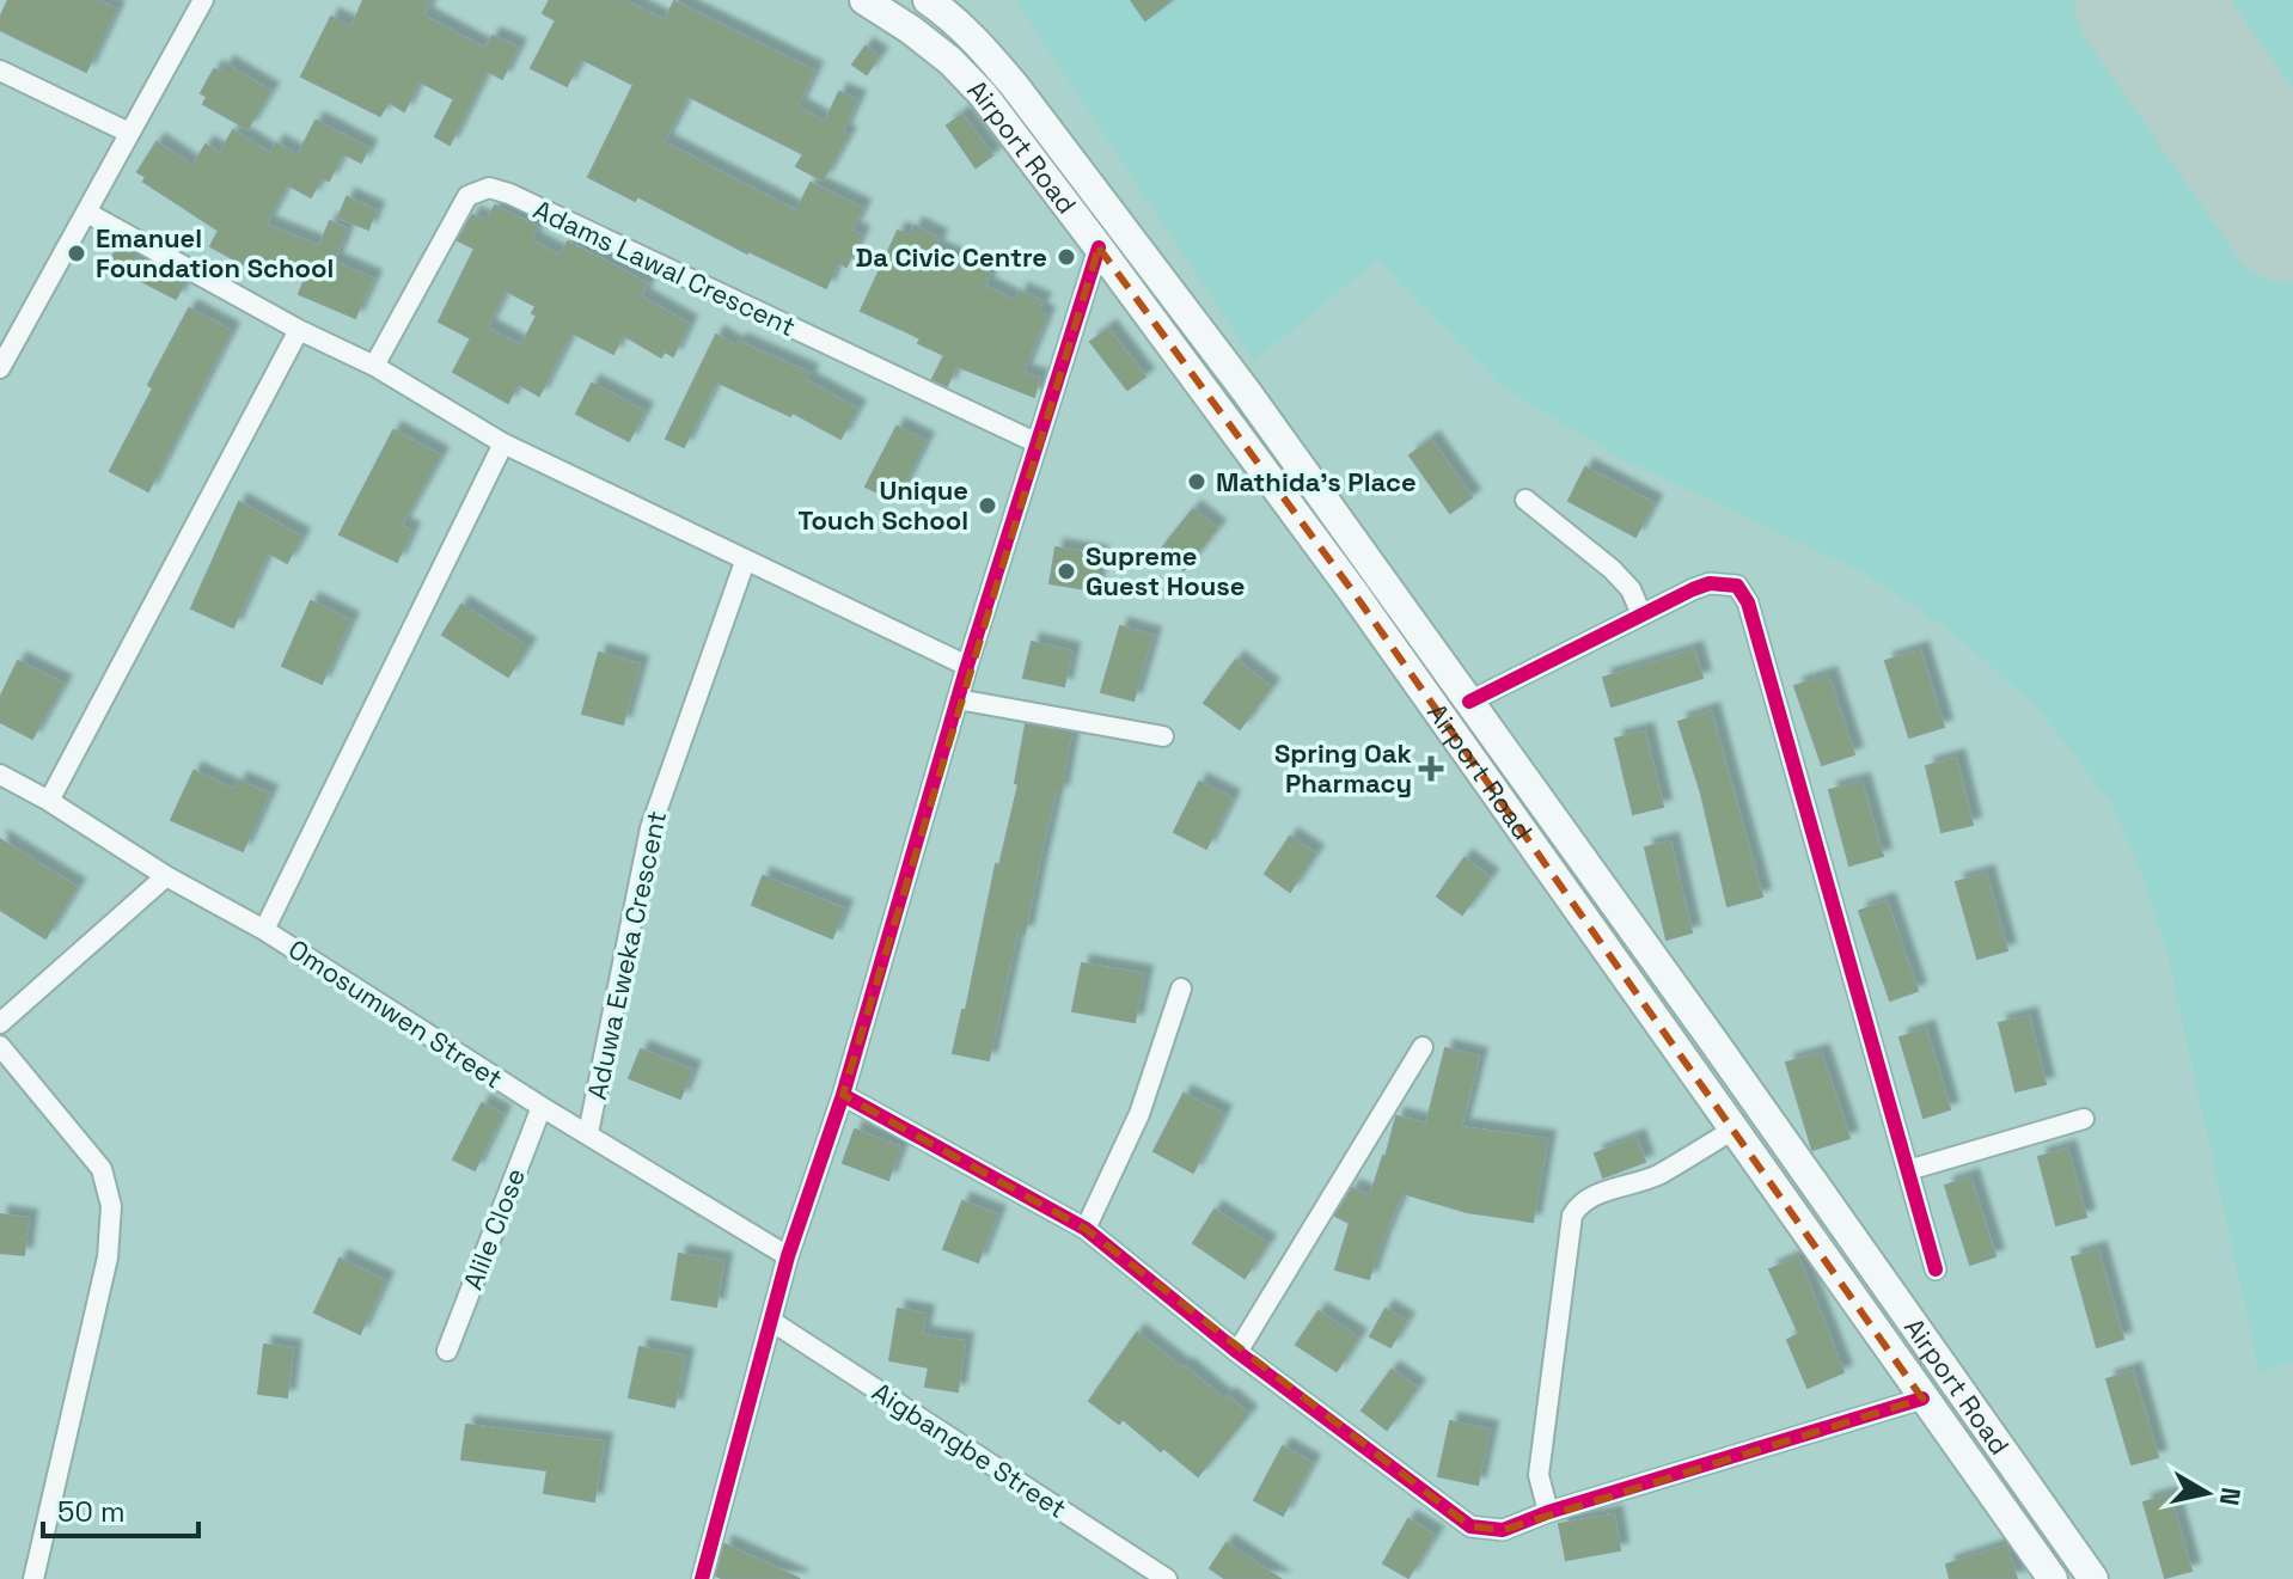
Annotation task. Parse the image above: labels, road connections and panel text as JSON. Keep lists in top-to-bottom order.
{
  "streets": {
    "main road": ["Airport Road"],
    "street": [
      "Adams Lawal Crescent",
      "Aduwa Eweka Crescent",
      "Omosumwen Street",
      "Alile Close",
      "Aigbangbe Street"
    ]
  },
  "crossings": [
    ["Aduwa Eweka Crescent", "Omosumwen Street"],
    ["Omosumwen Street", "Alile Close"]
  ],
  "places": {
    "other": [
      "Emanuel Foundation School",
      "Da Civic Centre",
      "Mathida's Place",
      "Unique Touch School",
      "Supreme Guest House"
    ],
    "health": ["Spring Oak Pharmacy"]
  },
  "scale_bar": "50 m",
  "north": "right"
}
